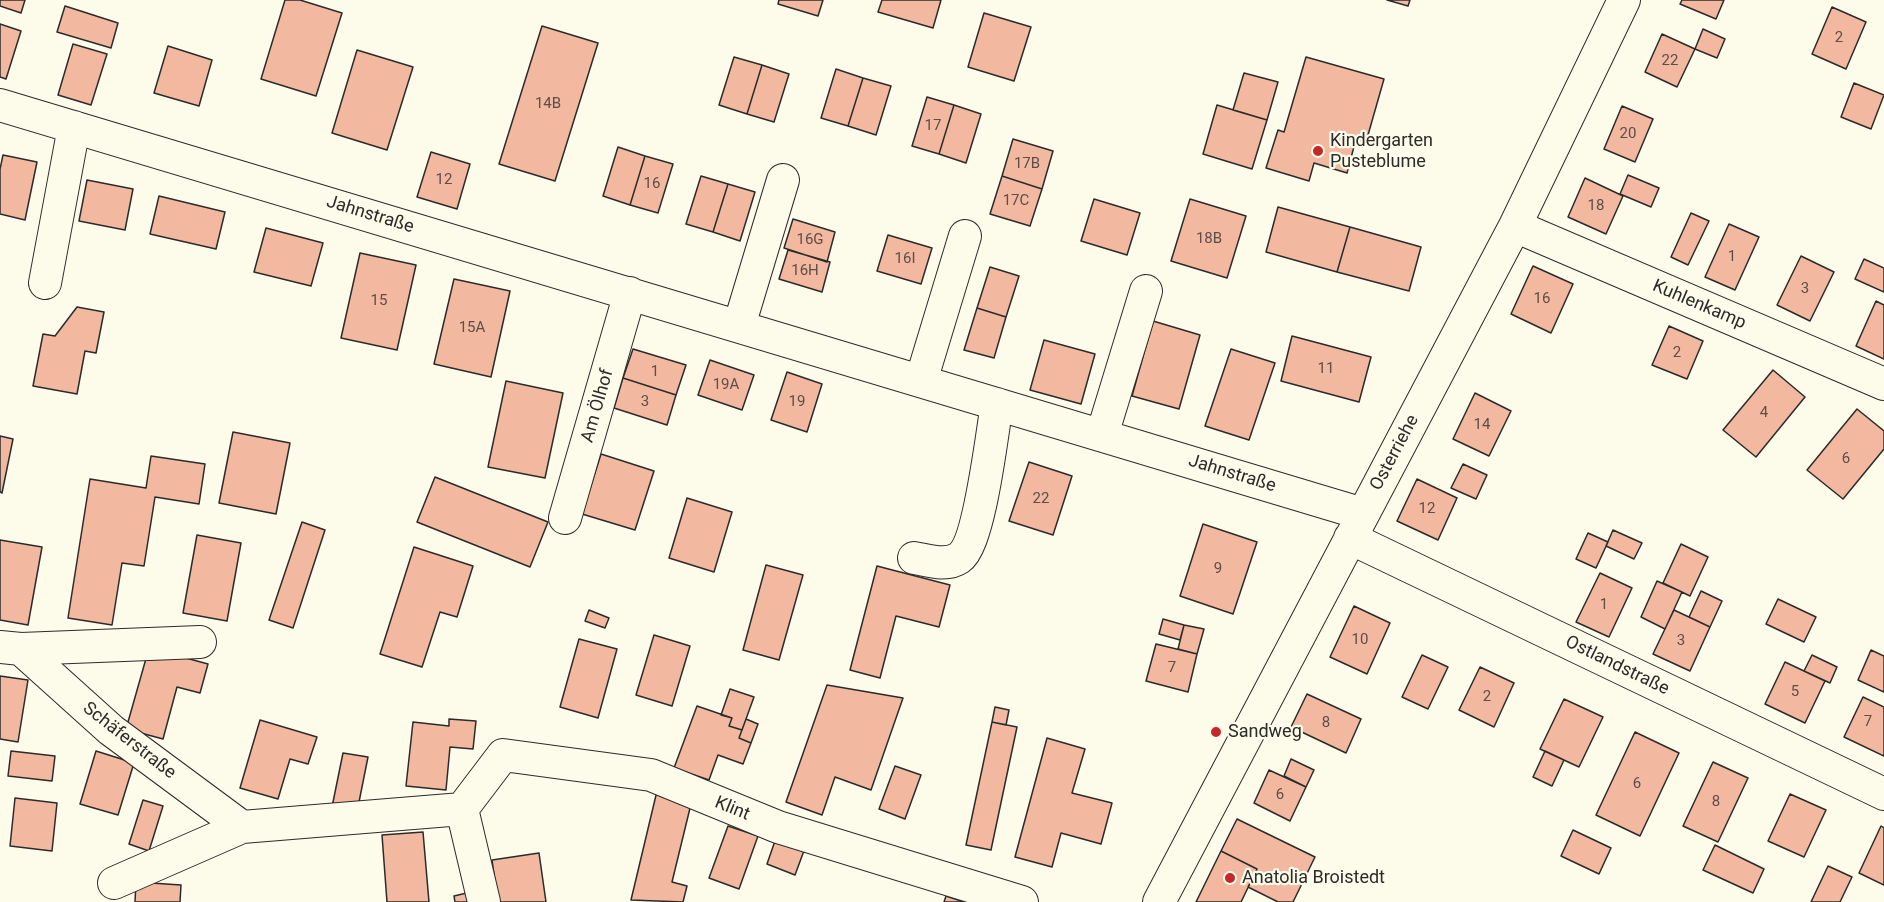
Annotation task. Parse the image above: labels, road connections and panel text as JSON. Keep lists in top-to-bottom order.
{
  "streets": {
    "street": [
      "Jahnstraße",
      "Kuhlenkamp",
      "Am Ölhof",
      "Osterriehe",
      "Ostlandstraße",
      "Schäferstraße",
      "Klint"
    ]
  },
  "crossings": [
    ["Jahnstraße", "Am Ölhof"],
    ["Jahnstraße", "Osterriehe"],
    ["Jahnstraße", "Ostlandstraße"],
    ["Kuhlenkamp", "Osterriehe"],
    ["Osterriehe", "Ostlandstraße"]
  ],
  "places": ["Kindergarten Pusteblume", "Sandweg", "Anatolia Broistedt"],
  "house_numbers": [
    "2",
    "22",
    "14B",
    "17",
    "20",
    "17B",
    "12",
    "16",
    "17C",
    "18",
    "18B",
    "16G",
    "1",
    "16I",
    "16H",
    "3",
    "16",
    "15",
    "15A",
    "2",
    "11",
    "1",
    "19A",
    "3",
    "19",
    "4",
    "14",
    "6",
    "22",
    "12",
    "9",
    "1",
    "10",
    "3",
    "7",
    "5",
    "2",
    "7",
    "8",
    "6",
    "6",
    "8"
  ]
}
